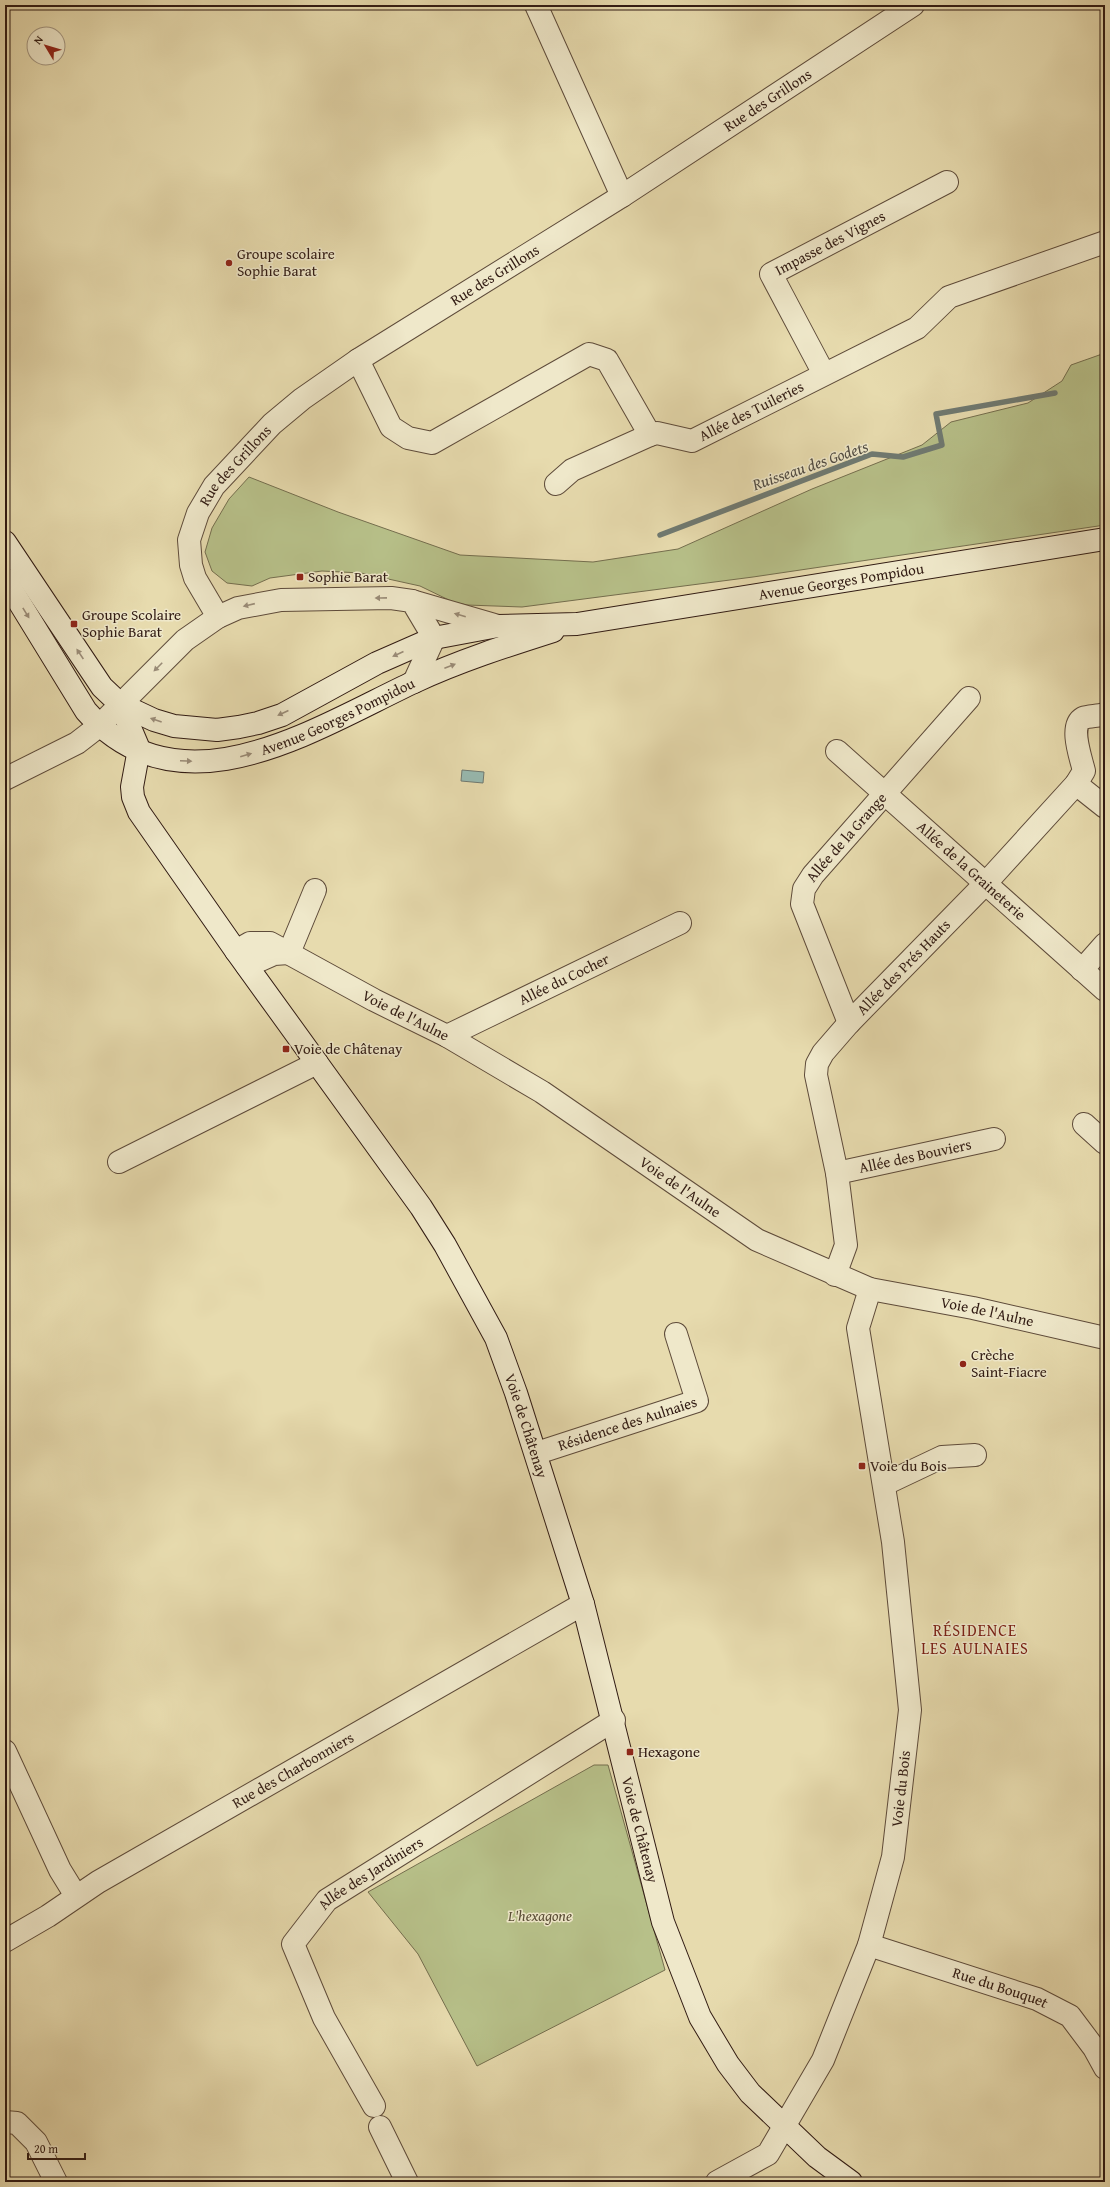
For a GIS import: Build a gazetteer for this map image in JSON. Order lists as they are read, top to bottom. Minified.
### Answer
{"streets":{"street":["Rue des Grillons","Impasse des Vignes","Allée des Tuileries","Avenue Georges Pompidou","Allée de la Grange","Allée de la Graineterie","Allée des Prés Hauts","Allée du Cocher","Voie de l'Aulne","Allée des Bouviers","Résidence des Aulnaies","Voie de Châtenay","Rue des Charbonniers","Voie du Bois","Allée des Jardiniers","Rue du Bouquet"]},"crossings":[["Impasse des Vignes","Allée des Tuileries"],["Avenue Georges Pompidou","Voie de Châtenay"],["Allée de la Grange","Allée de la Graineterie"],["Allée de la Grange","Allée des Prés Hauts"],["Allée de la Graineterie","Allée des Prés Hauts"],["Allée des Prés Hauts","Voie de l'Aulne"],["Allée des Prés Hauts","Allée des Bouviers"],["Allée du Cocher","Voie de l'Aulne"],["Voie de l'Aulne","Voie de Châtenay"],["Voie de l'Aulne","Voie du Bois"],["Résidence des Aulnaies","Voie de Châtenay"],["Voie de Châtenay","Rue des Charbonniers"],["Voie de Châtenay","Voie du Bois"],["Voie de Châtenay","Allée des Jardiniers"],["Voie du Bois","Rue du Bouquet"]],"districts":["RÉSIDENCE LES AULNAIES"],"water":["Ruisseau des Godets"],"parks":["L'hexagone"],"places":{"other":["Groupe scolaire Sophie Barat","Crèche Saint-Fiacre"],"transit":["Sophie Barat","Groupe Scolaire Sophie Barat","Voie de Châtenay","Voie du Bois","Hexagone"]},"scale_bar":"20 m","north":"top left"}
